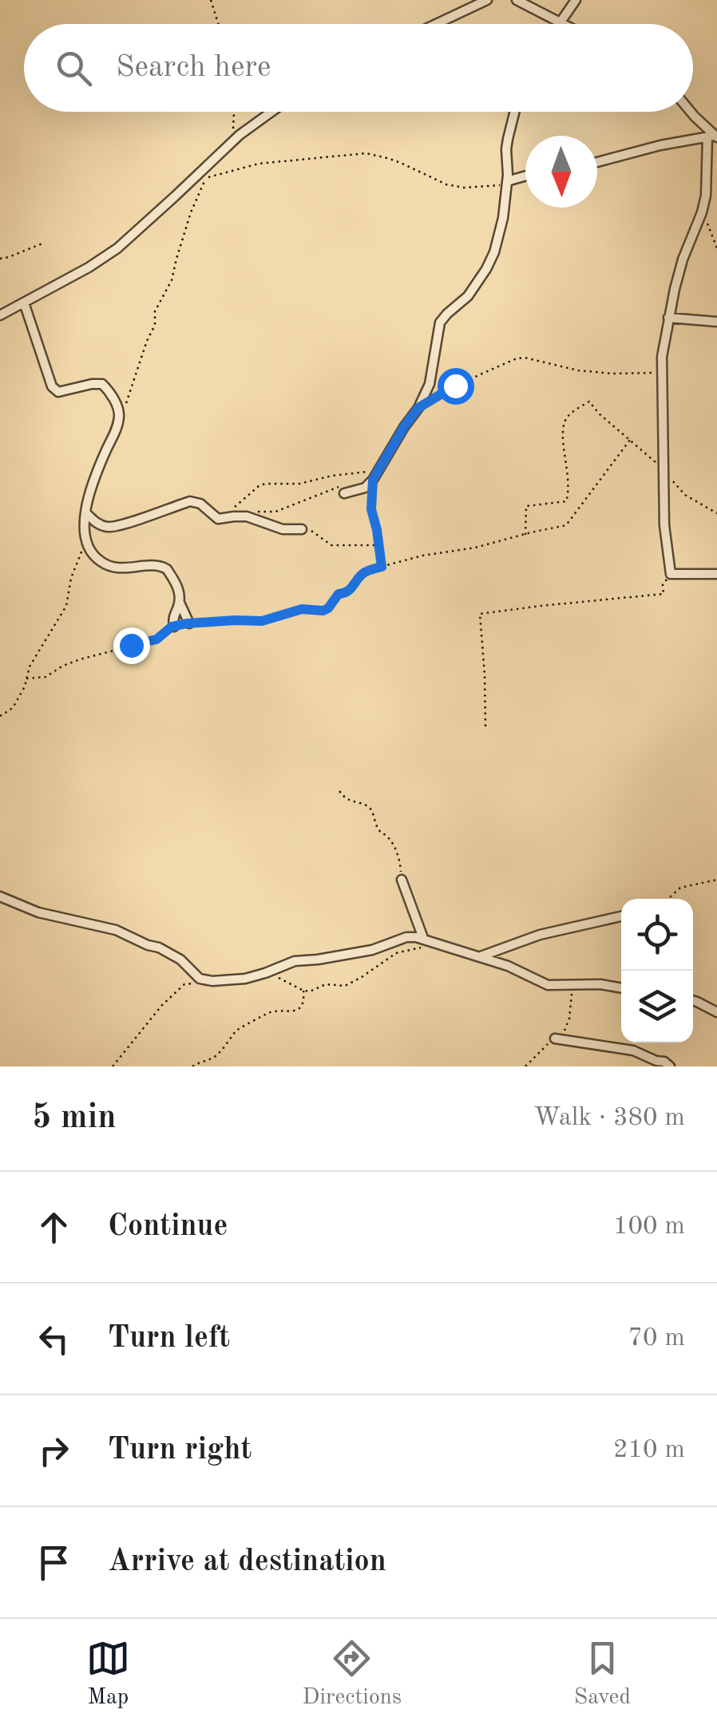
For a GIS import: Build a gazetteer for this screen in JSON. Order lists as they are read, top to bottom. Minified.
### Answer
{"north":"bottom","page":{"search":"Search here","heading":["5 min","Walk · 380 m"],"list":[["Continue","100 m"],["Turn left","70 m"],["Turn right","210 m"],"Arrive at destination"],"nav":["Map","Directions","Saved"]}}
